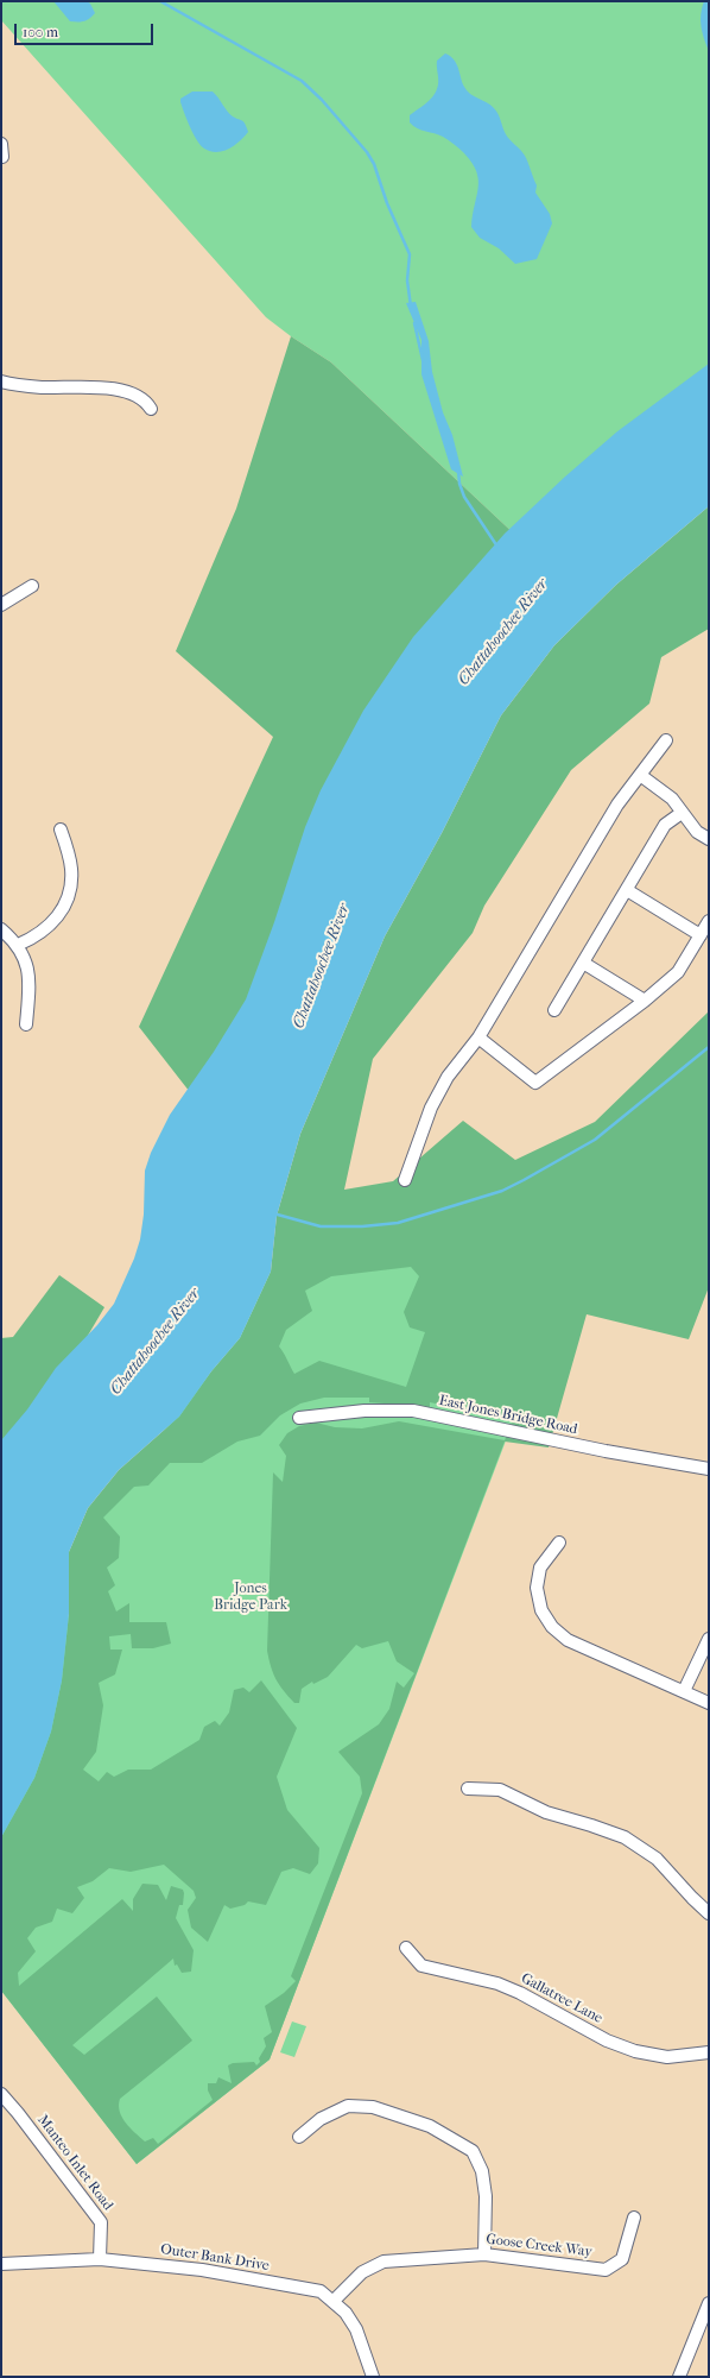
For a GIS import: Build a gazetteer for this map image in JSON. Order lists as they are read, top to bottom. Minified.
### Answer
{"streets":{"street":["East Jones Bridge Road","Gallatree Lane","Manteo Inlet Road","Goose Creek Way","Outer Bank Drive"]},"crossings":[["Manteo Inlet Road","Outer Bank Drive"],["Goose Creek Way","Outer Bank Drive"]],"water":["Chattahoochee River"],"parks":["Jones Bridge Park"],"scale_bar":"100 m"}
